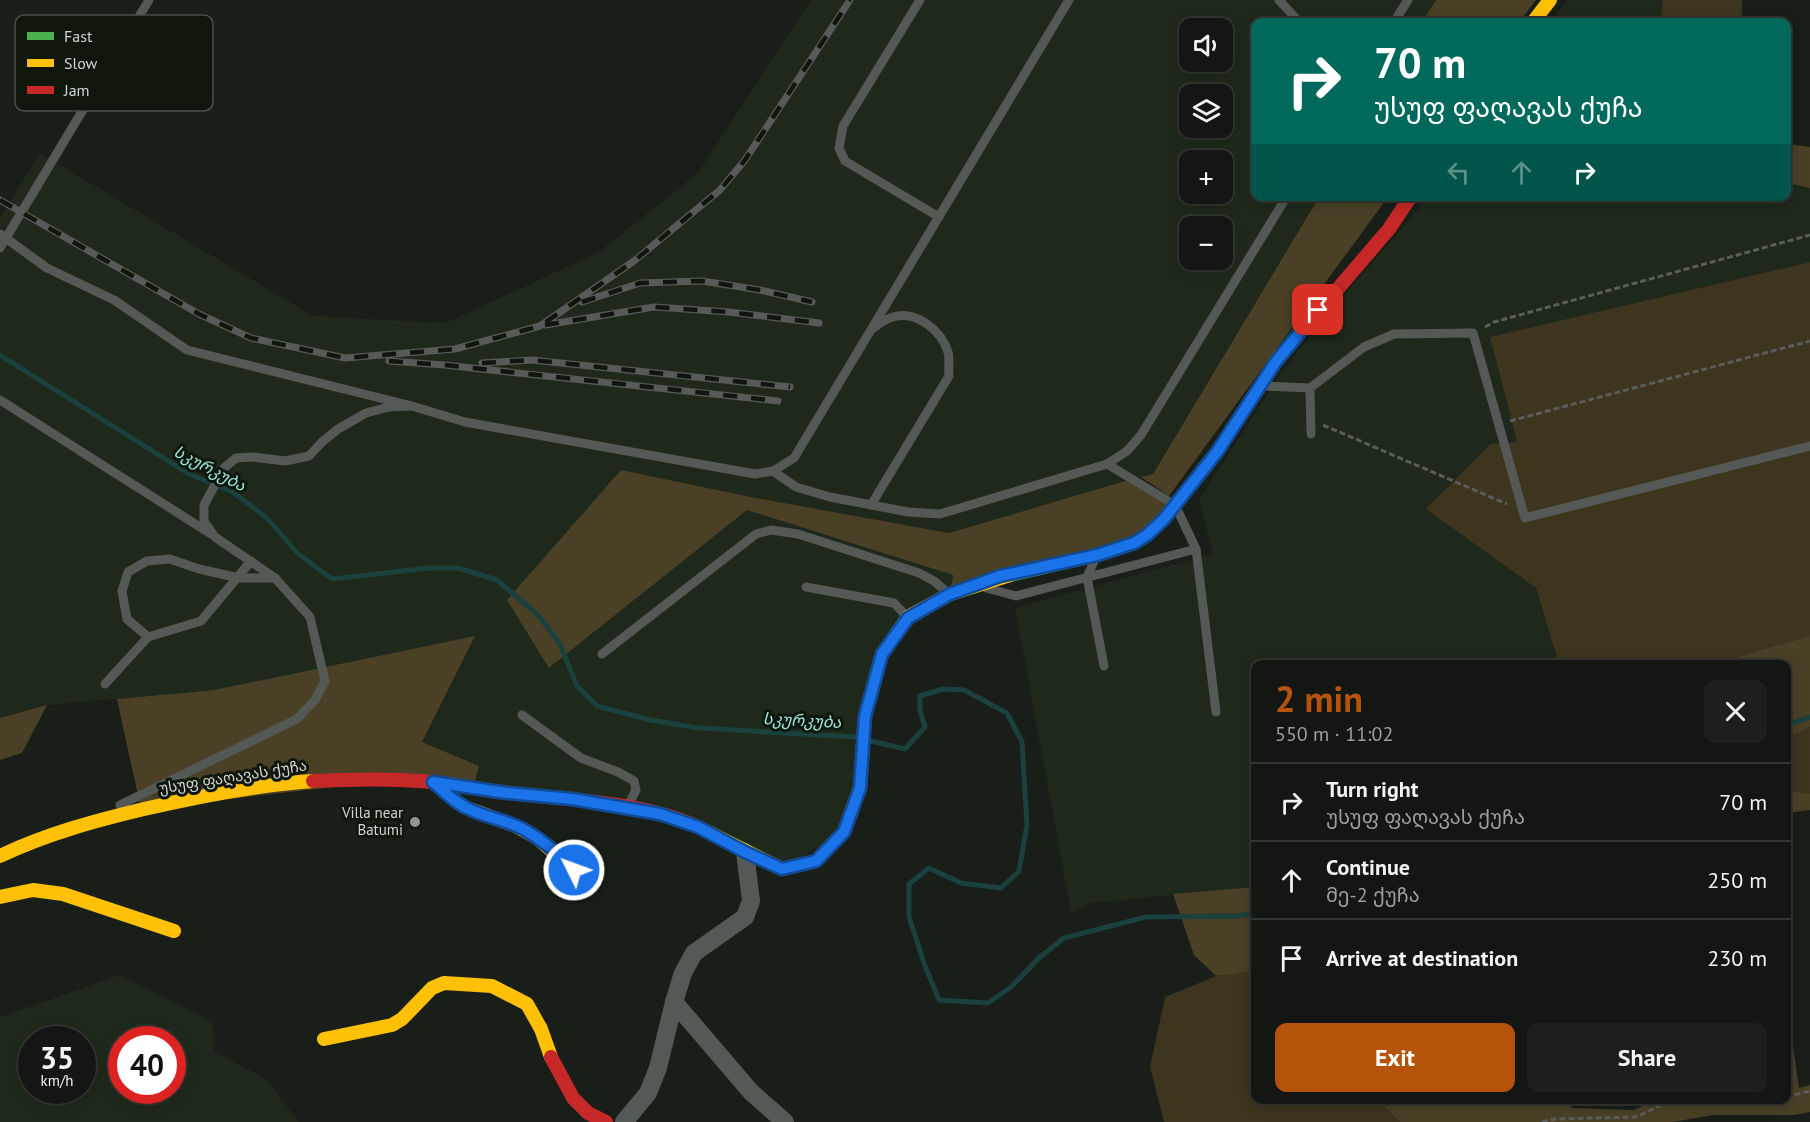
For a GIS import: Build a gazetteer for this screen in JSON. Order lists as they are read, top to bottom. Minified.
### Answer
{"streets":{"street":["უსუფ ფაღავას ქუჩა"]},"water":["სკურკუბა"],"places":["Villa near Batumi"],"legend":["Fast","Slow","Jam"],"page":{"map_buttons":["+","−"],"turn":["70 m","უსუფ ფაღავას ქუჩა"],"heading":["2 min","550 m · 11:02"],"list":[{"name":"Turn right","note":"უსუფ ფაღავას ქუჩა","value":"70 m"},{"name":"Continue","note":"მე-2 ქუჩა","value":"250 m"},{"name":"Arrive at destination","value":"230 m"}],"buttons":["Exit","Share"],"speed":"35 km/h","limit":"40"}}
